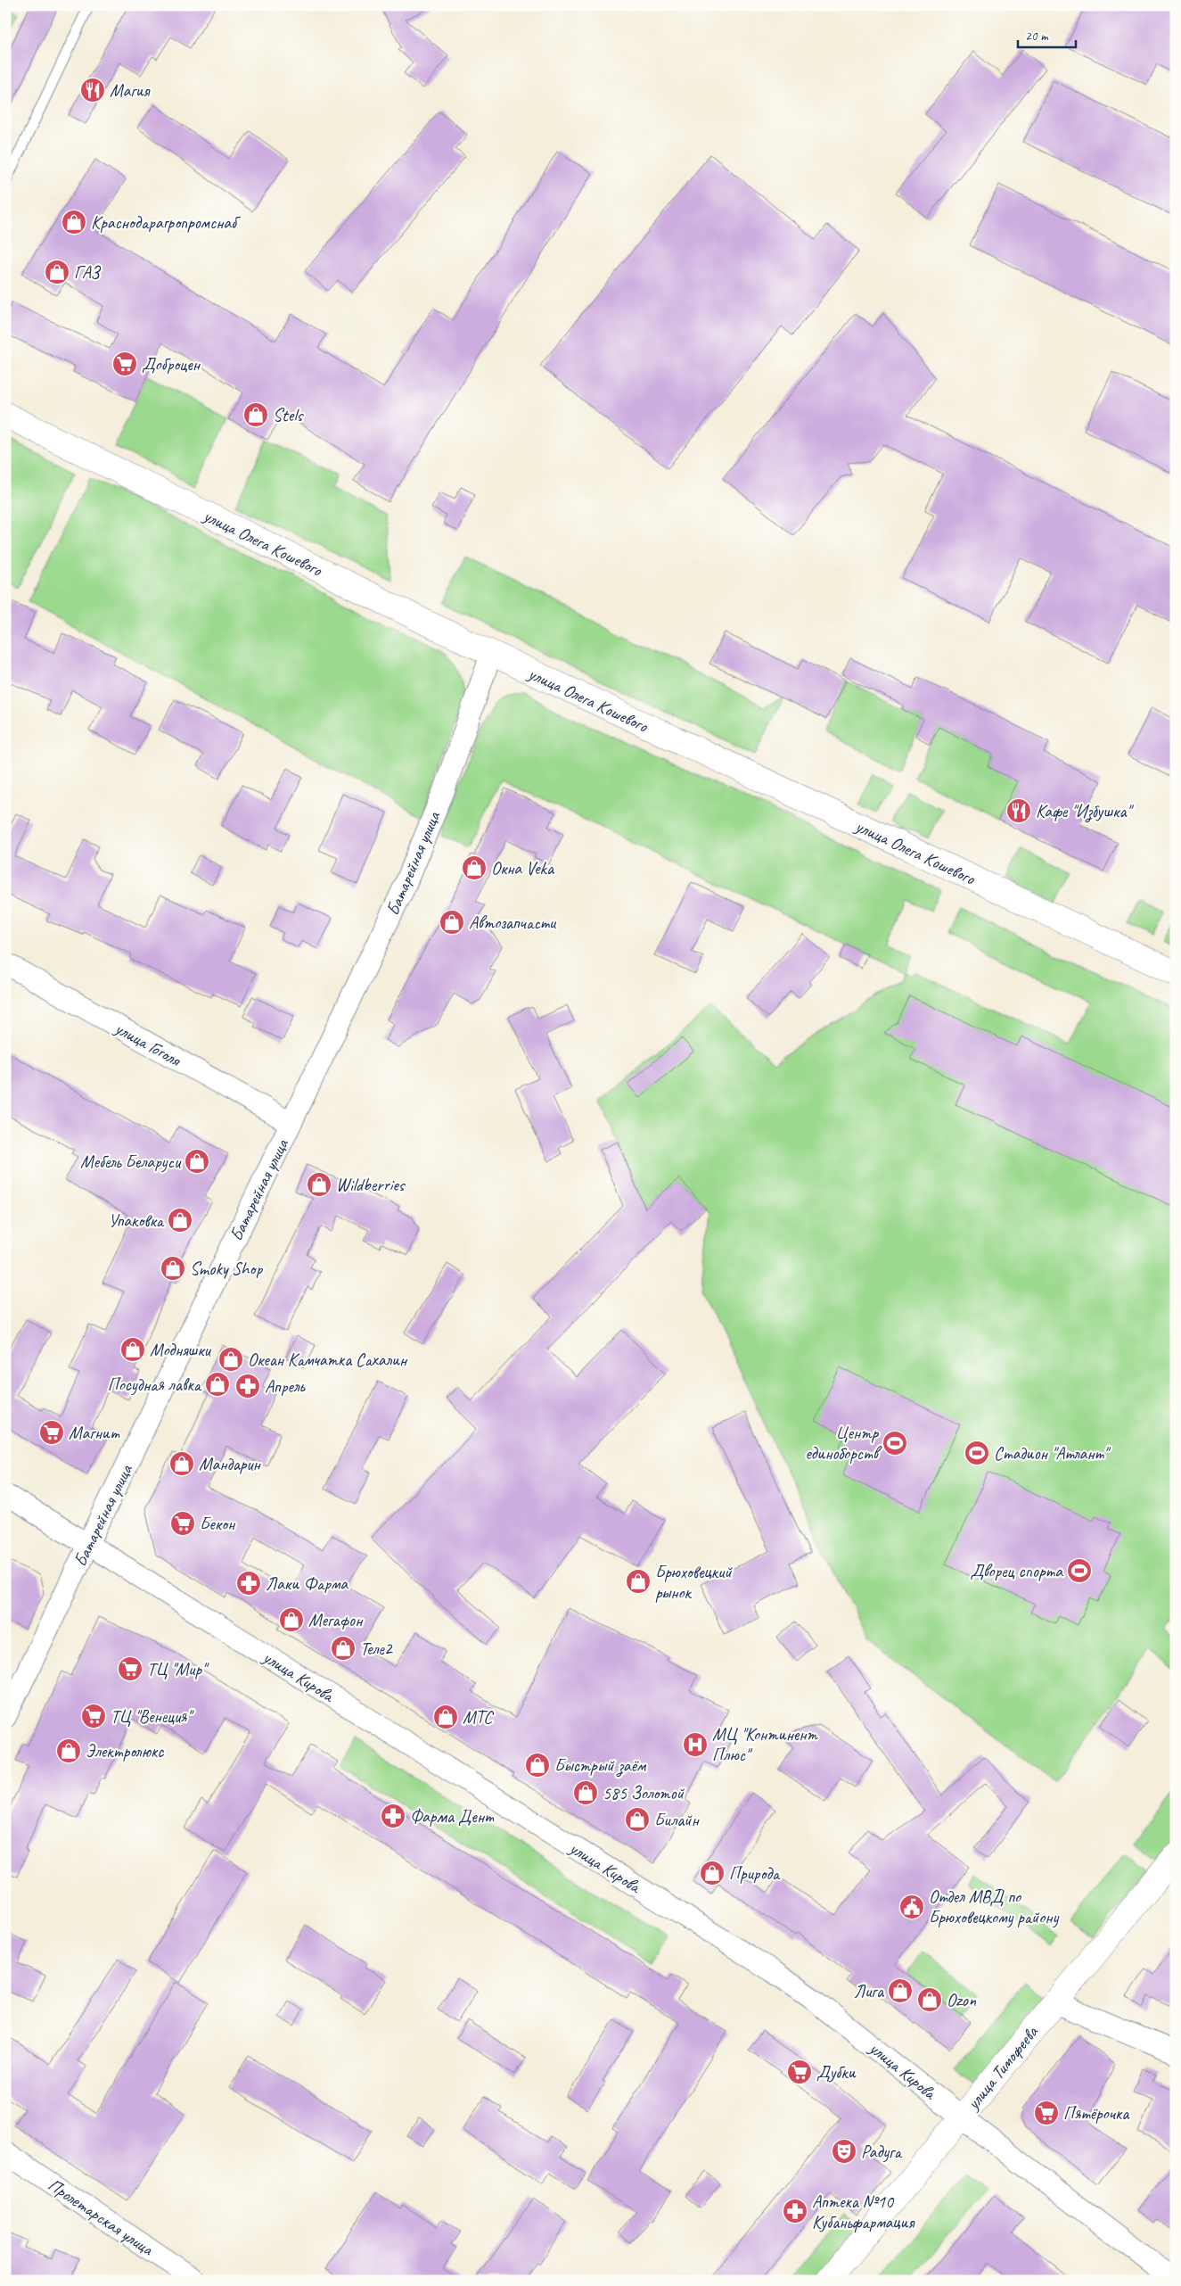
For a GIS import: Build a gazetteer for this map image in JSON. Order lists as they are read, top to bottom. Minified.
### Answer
{"streets":{"street":["улица Олега Кошевого","Батарейная улица","улица Гоголя","улица Кирова","улица Тимофеева","Пролетарская улица"]},"crossings":[["улица Олега Кошевого","Батарейная улица"],["Батарейная улица","улица Гоголя"],["Батарейная улица","улица Кирова"],["улица Кирова","улица Тимофеева"]],"places":{"restaurant":["Магия","Кафе \"Избушка\""],"shop":["Краснодарагропромснаб","ГАЗ","Stels","Окна Veka","Автозапчасти","Мебель Беларуси","Wildberries","Упаковка","Smoky Shop","Модняшки","Океан Камчатка Сахалин","Посудная лавка","Мандарин","Брюховецкий рынок","Мегафон","Теле2","МТС","Электролюкс","Быстрый заём","585 Золотой","Билайн","Природа","Лига","Ozon"],"supermarket":["Доброцен","Магнит","Бекон","ТЦ \"Мир\"","ТЦ \"Венеция\"","Дубки","Пятёрочка"],"pharmacy":["Апрель","Лаки Фарма","Фарма Дент","Аптека №10 Кубаньфармация"],"sports":["Центр единоборств","Стадион \"Атлант\"","Дворец спорта"],"hospital":["МЦ \"Континент Плюс\""],"public building":["Отдел МВД по Брюховецкому району"],"theatre":["Радуга"]},"scale_bar":"20 m"}
